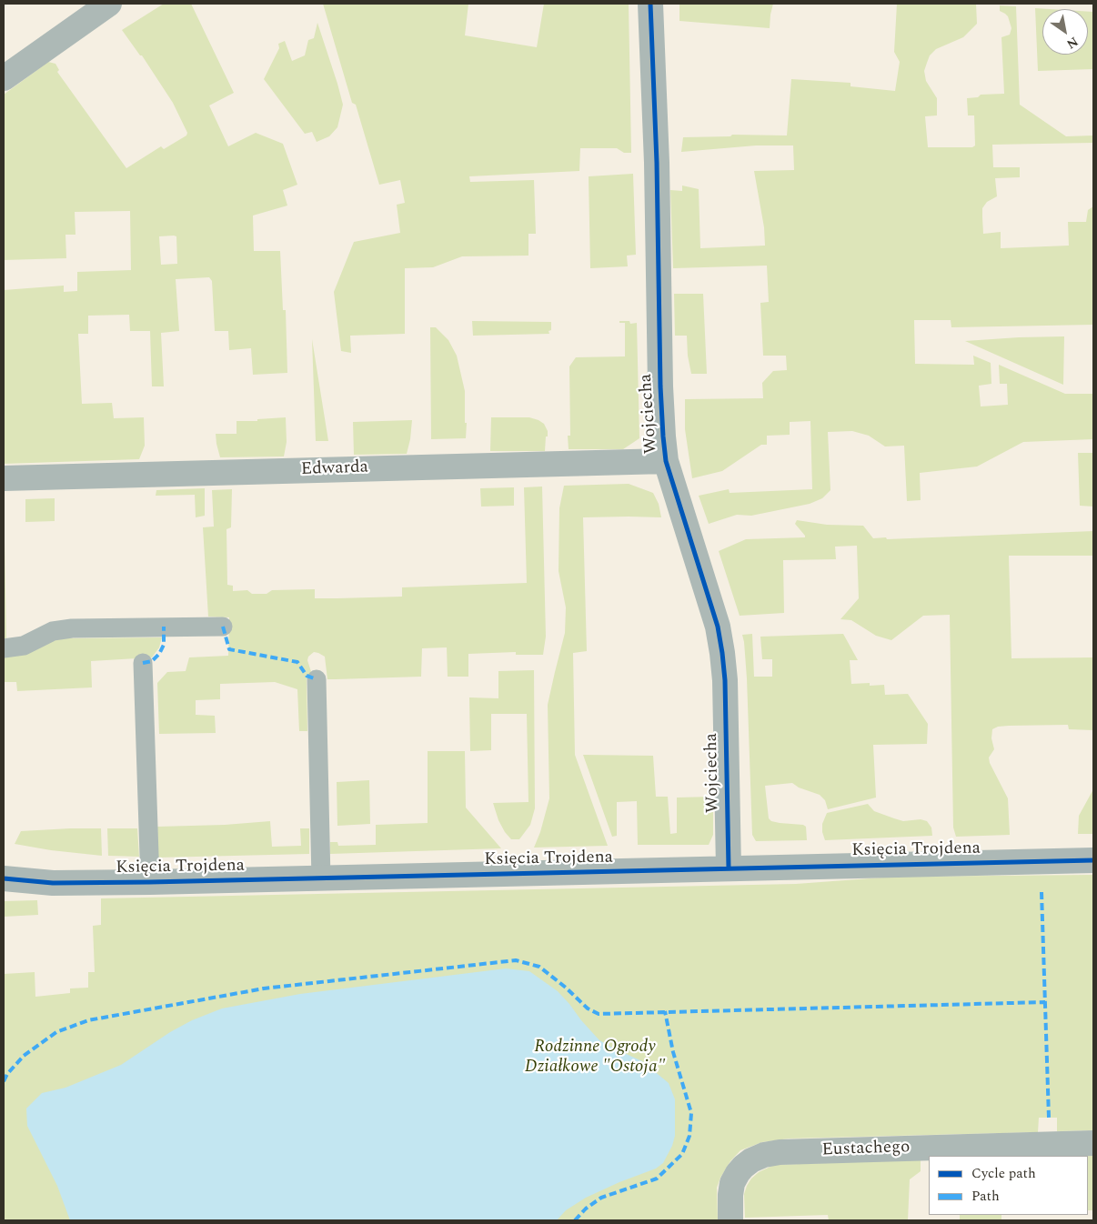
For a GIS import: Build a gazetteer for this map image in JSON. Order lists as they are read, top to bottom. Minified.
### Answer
{"streets":{"street":["Wojciecha","Edwarda","Księcia Trojdena","Eustachego"]},"crossings":[["Wojciecha","Edwarda"],["Wojciecha","Księcia Trojdena"]],"parks":["Rodzinne Ogrody Działkowe \"Ostoja\""],"legend":["Cycle path","Path"],"north":"bottom right"}
